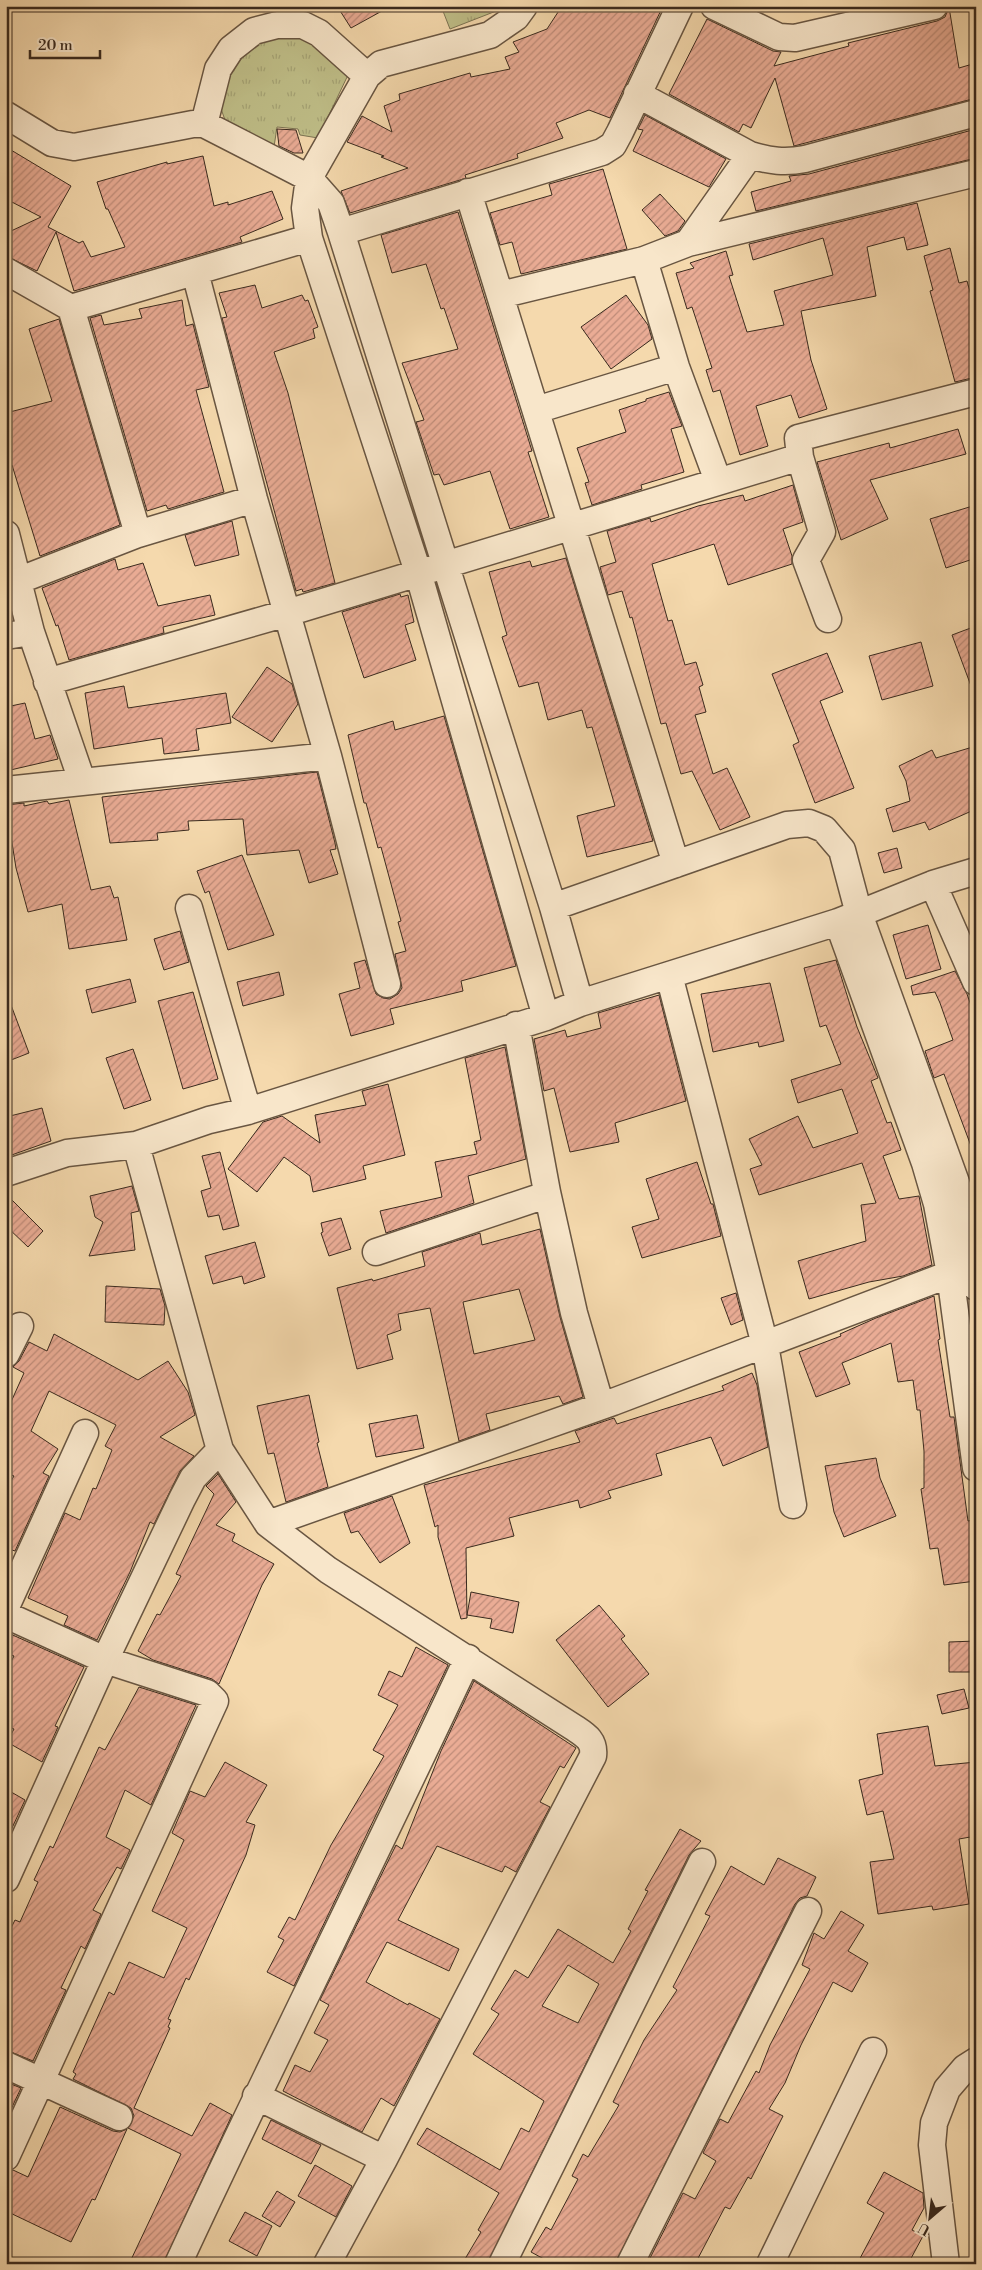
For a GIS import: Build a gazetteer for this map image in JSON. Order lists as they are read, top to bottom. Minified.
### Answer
{"scale_bar":"20 m","north":"bottom left"}
